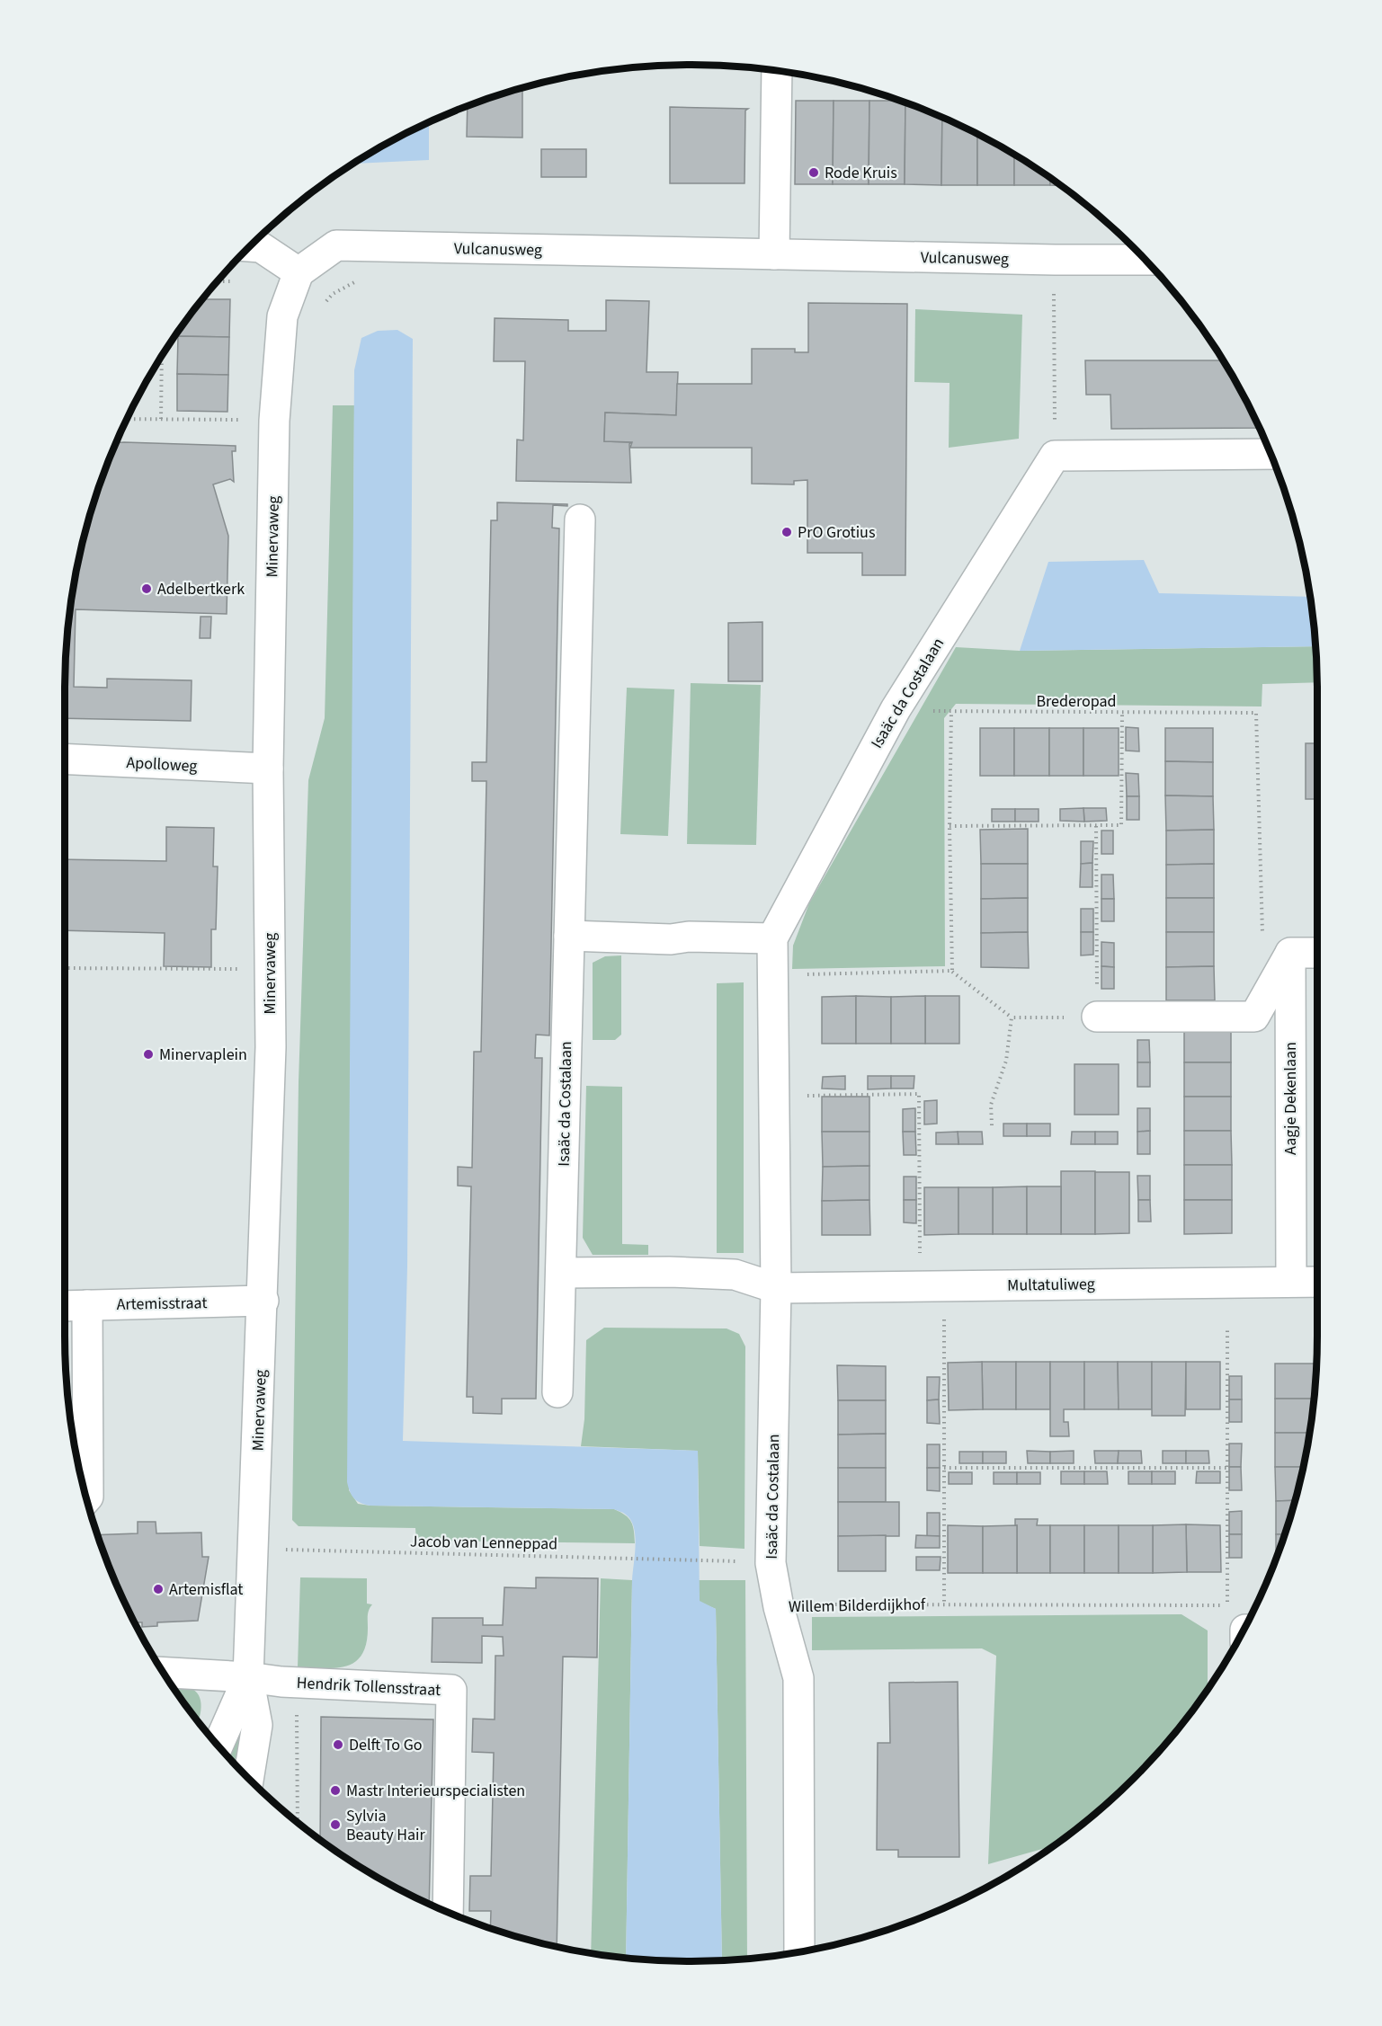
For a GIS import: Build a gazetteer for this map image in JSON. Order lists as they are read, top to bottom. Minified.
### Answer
{"streets":{"street":["Vulcanusweg","Minervaweg","Isaäc da Costalaan","Apolloweg","Aagje Dekenlaan","Multatuliweg","Artemisstraat","Willem Bilderdijkhof","Hendrik Tollensstraat"],"path":["Brederopad","Jacob van Lenneppad"]},"crossings":[["Vulcanusweg","Minervaweg"],["Minervaweg","Apolloweg"],["Minervaweg","Artemisstraat"],["Minervaweg","Jacob van Lenneppad"],["Minervaweg","Hendrik Tollensstraat"],["Isaäc da Costalaan","Brederopad"],["Isaäc da Costalaan","Multatuliweg"],["Isaäc da Costalaan","Willem Bilderdijkhof"],["Aagje Dekenlaan","Multatuliweg"]],"places":["Rode Kruis","PrO Grotius","Adelbertkerk","Minervaplein","Artemisflat","Delft To Go","Mastr Interieurspecialisten","Sylvia Beauty Hair"]}
